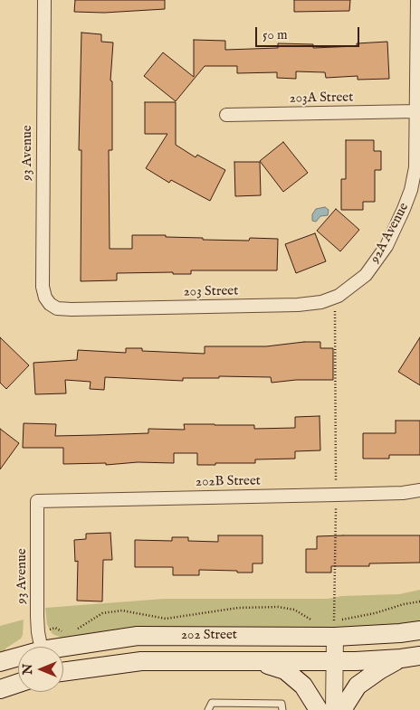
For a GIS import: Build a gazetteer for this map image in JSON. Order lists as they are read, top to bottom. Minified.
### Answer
{"streets":{"main road":["202 Street"],"street":["203A Street","93 Avenue","92A Avenue","203 Street","202B Street"]},"crossings":[["203A Street","92A Avenue"],["93 Avenue","203 Street"],["93 Avenue","202B Street"],["92A Avenue","203 Street"]],"scale_bar":"50 m","north":"left"}
